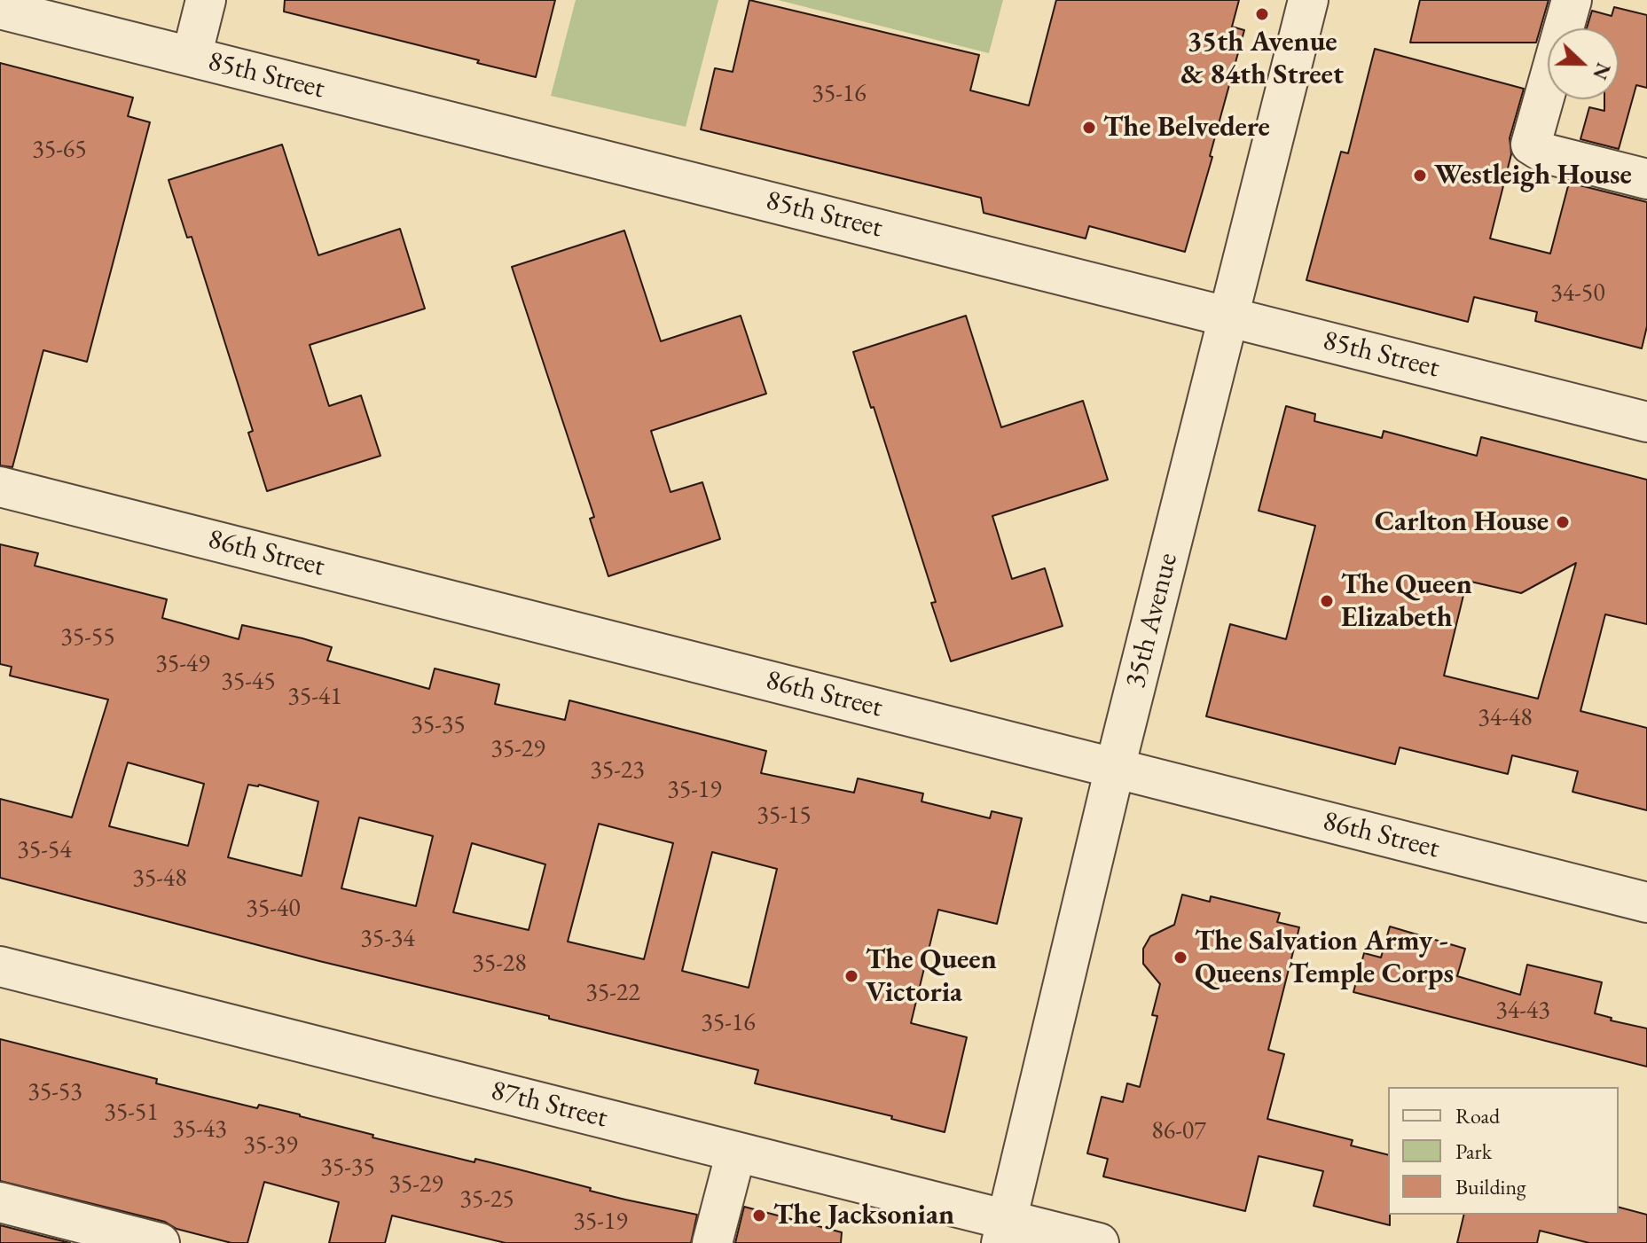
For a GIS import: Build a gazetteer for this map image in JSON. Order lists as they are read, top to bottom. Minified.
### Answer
{"streets":{"street":["85th Street","86th Street","35th Avenue","87th Street"]},"crossings":[["85th Street","35th Avenue"],["86th Street","35th Avenue"],["35th Avenue","87th Street"]],"places":["35th Avenue & 84th Street","The Belvedere","Westleigh House","Carlton House","The Queen Elizabeth","The Salvation Army - Queens Temple Corps","The Queen Victoria","The Jacksonian"],"house_numbers":["35-16","35-65","34-50","35-55","35-49","35-45","35-41","34-48","35-35","35-29","35-23","35-19","35-15","35-54","35-48","35-40","35-34","35-28","35-22","34-43","35-16","35-53","35-51","35-43","86-07","35-39","35-35","35-29","35-25","35-19"],"legend":["Road","Park","Building"],"north":"right"}
